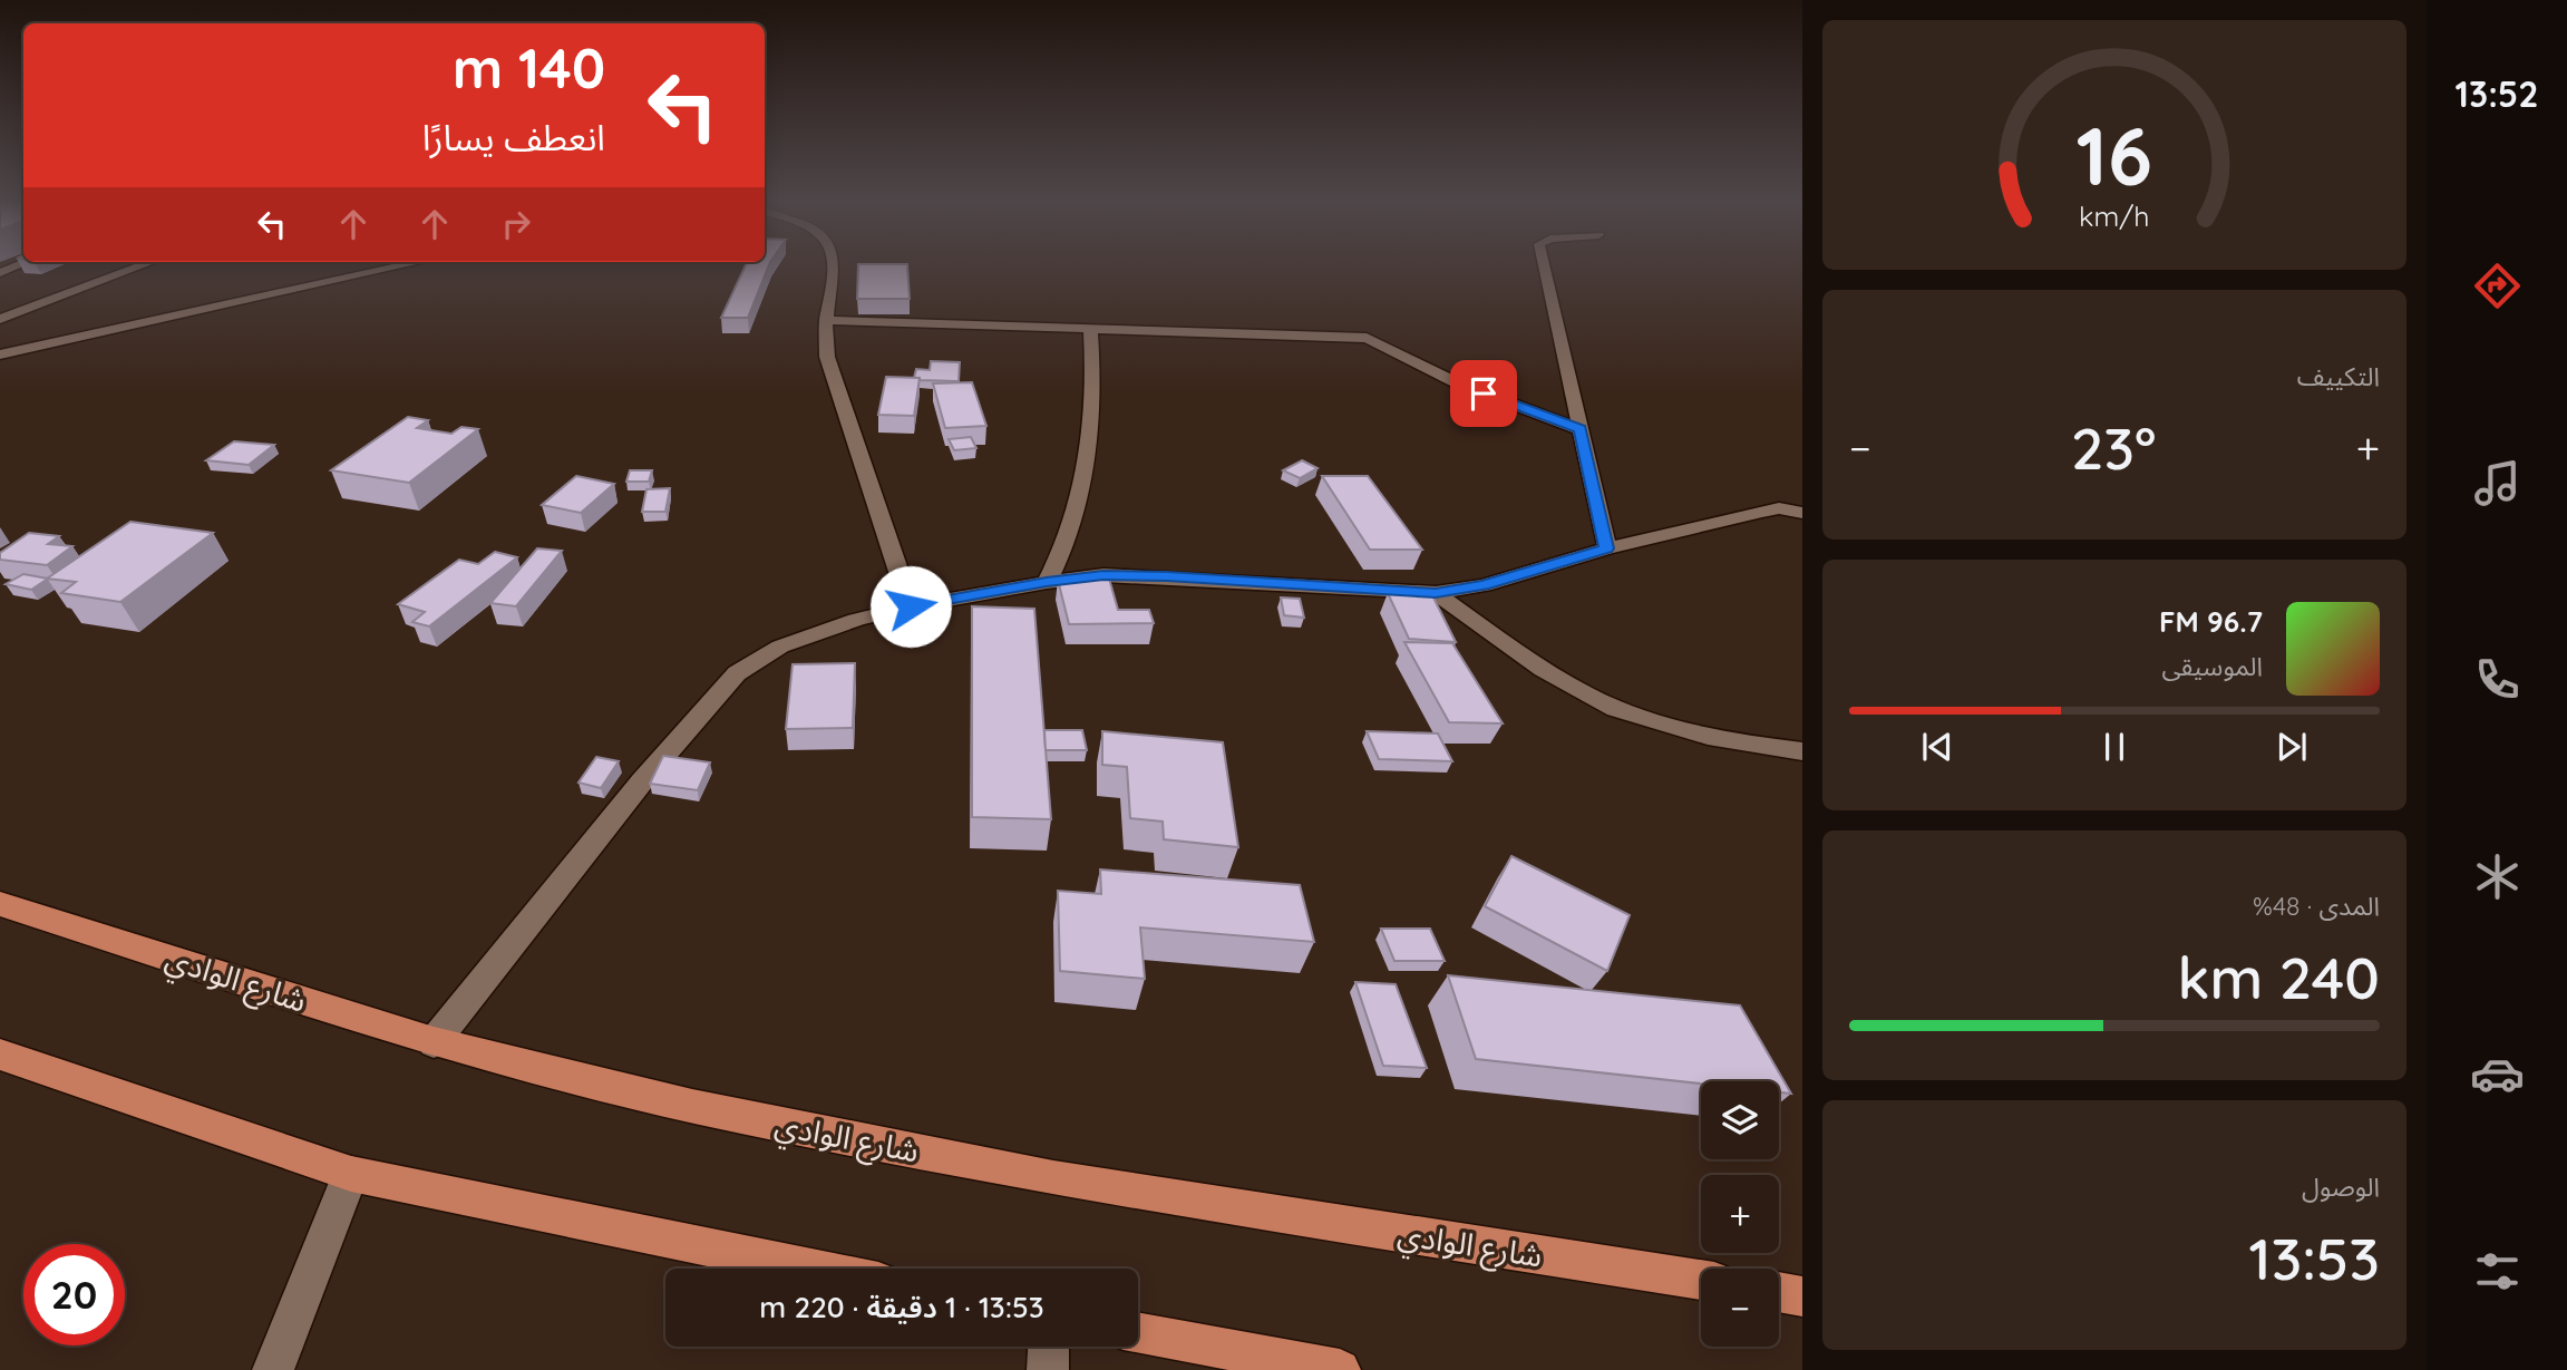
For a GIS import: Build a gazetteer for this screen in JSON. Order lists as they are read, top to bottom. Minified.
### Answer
{"streets":{"main road":["شارع الوادي"]},"page":{"tabs":"13:52","turn":["140 m","انعطف يسارًا"],"tile":["التكييف",["المدى · 48%","240 km"],["الوصول","13:53"]],"heat":["−","23°","+"],"song":["96.7 FM","الموسيقى"],"map_buttons":["+","−"],"limit":"20","trip":"13:53 · 1 دقيقة · 220 m","gauge":["16","km/h"]}}
